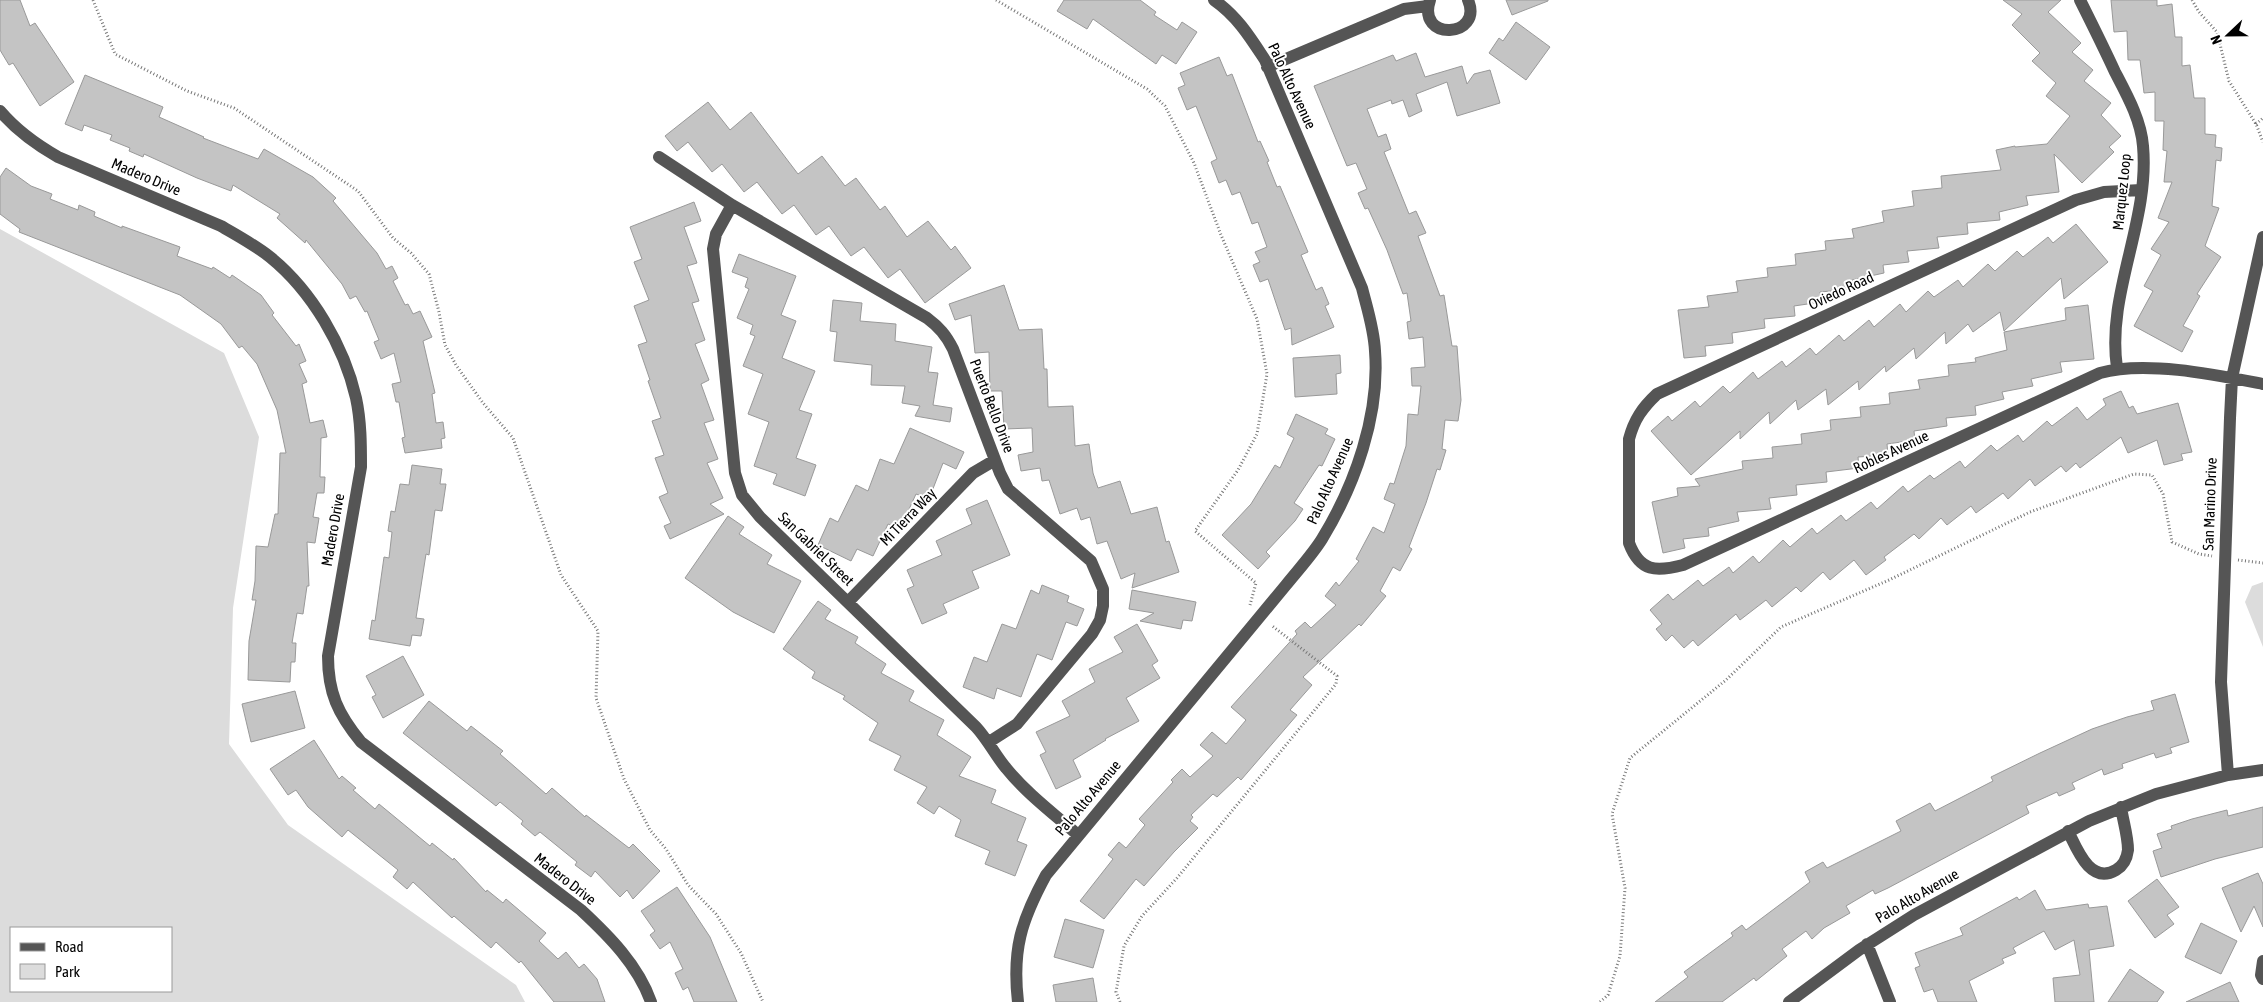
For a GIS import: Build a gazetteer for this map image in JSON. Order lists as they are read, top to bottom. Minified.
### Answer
{"streets":{"street":["Palo Alto Avenue","Madero Drive","Marquez Loop","Oviedo Road","Puerto Bello Drive","Robles Avenue","San Marino Drive","Mi Tierra Way","San Gabriel Street"]},"crossings":[["Palo Alto Avenue","San Marino Drive"],["Palo Alto Avenue","San Gabriel Street"],["Marquez Loop","Oviedo Road"],["Marquez Loop","Robles Avenue"],["Oviedo Road","Robles Avenue"],["Puerto Bello Drive","Mi Tierra Way"],["Puerto Bello Drive","San Gabriel Street"],["Robles Avenue","San Marino Drive"],["Mi Tierra Way","San Gabriel Street"]],"legend":["Road","Park"],"north":"left"}
